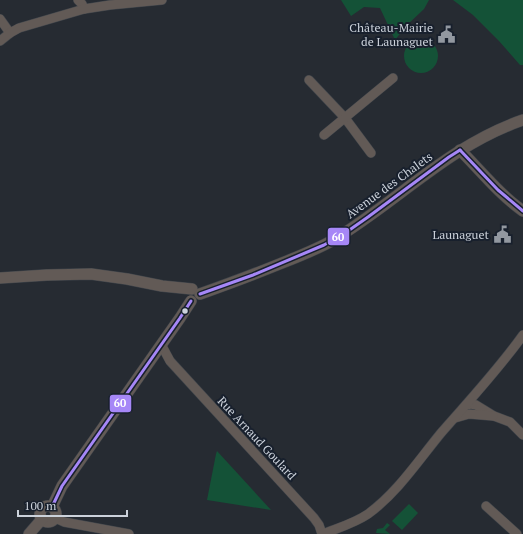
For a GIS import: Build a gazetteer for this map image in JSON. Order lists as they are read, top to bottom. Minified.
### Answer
{"streets":{"street":["Avenue des Chalets","Rue Arnaud Goulard"]},"places":{"public building":["Château-Mairie de Launaguet","Launaguet"]},"lines":["transit line 60"],"scale_bar":"100 m"}
